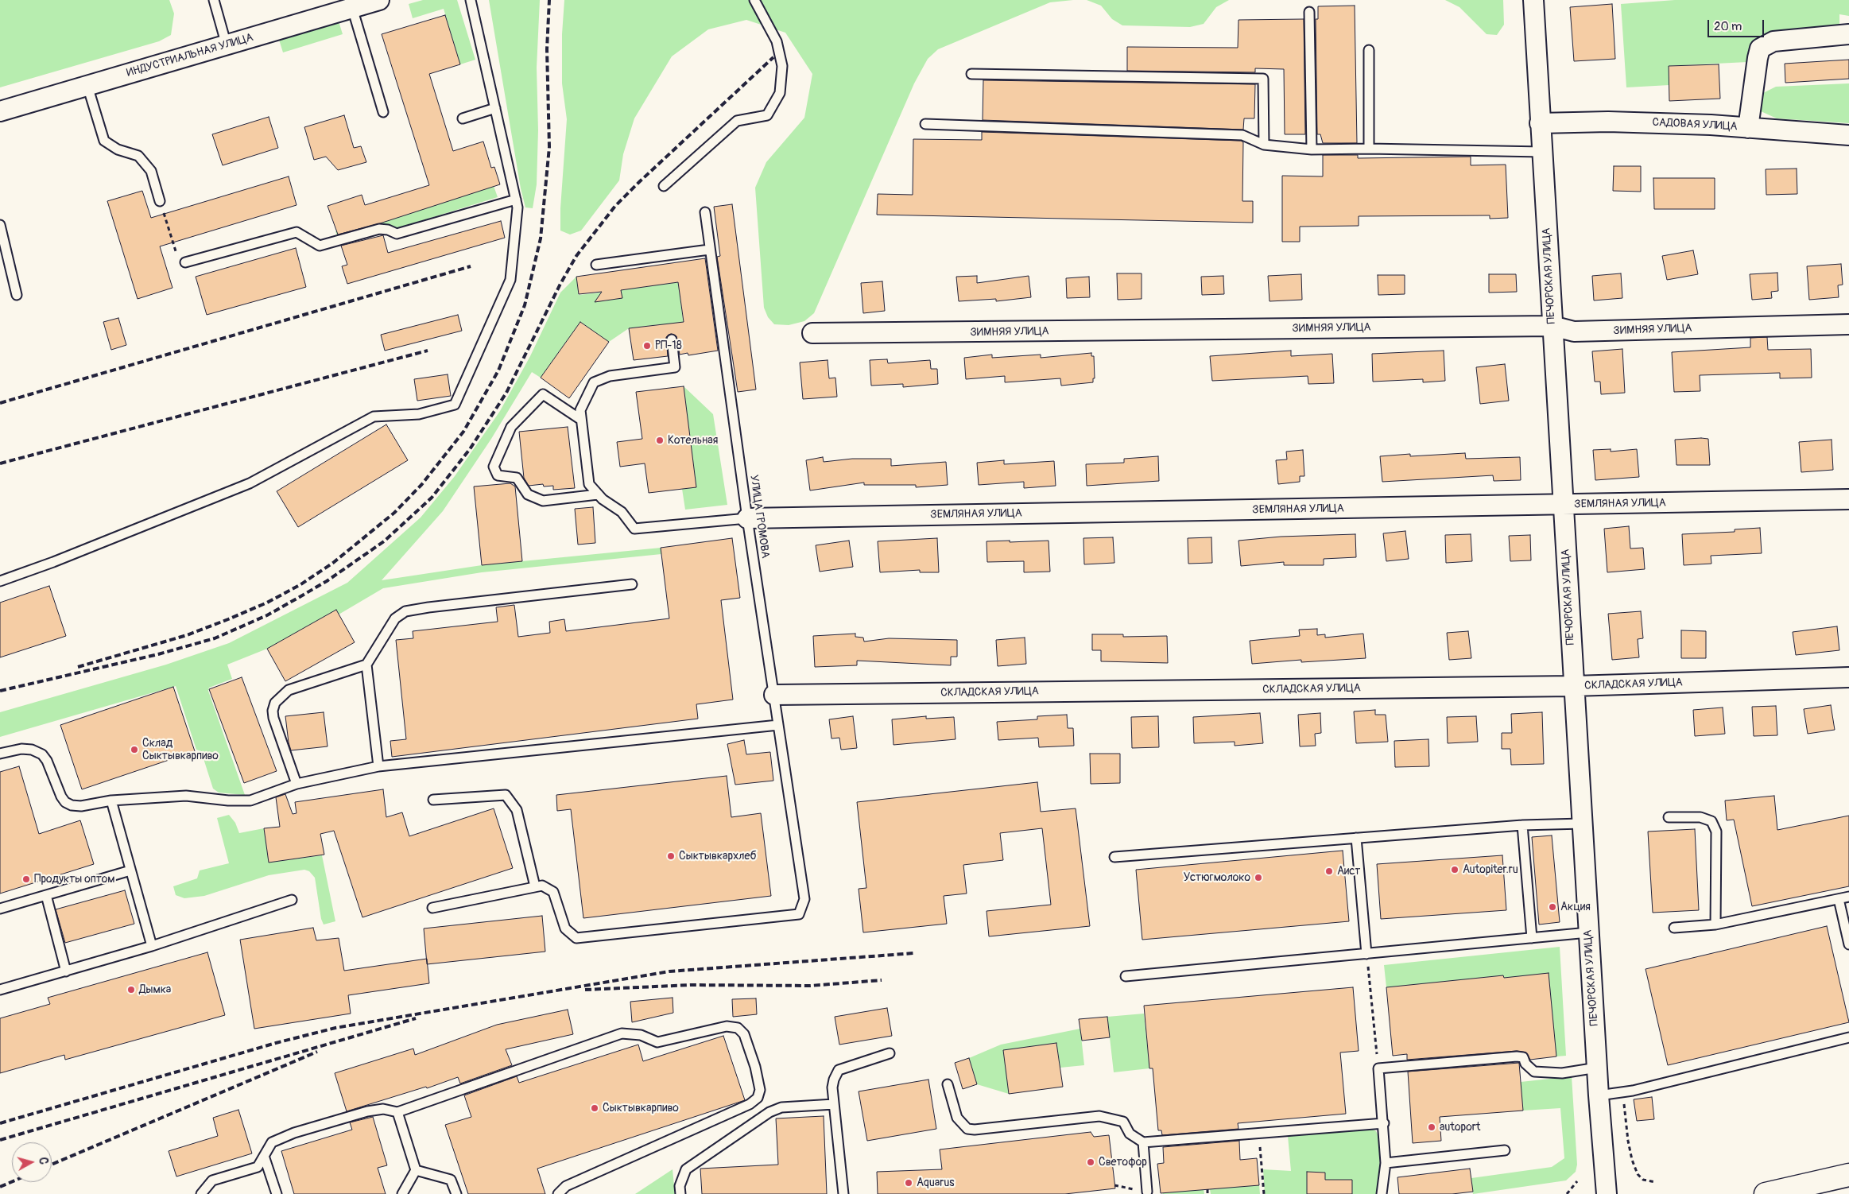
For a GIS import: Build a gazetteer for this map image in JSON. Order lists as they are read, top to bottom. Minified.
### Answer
{"streets":{"street":["ИНДУСТРИАЛЬНАЯ УЛИЦА","САДОВАЯ УЛИЦА","ПЕЧОРСКАЯ УЛИЦА","ЗИМНЯЯ УЛИЦА","ЗЕМЛЯНАЯ УЛИЦА","СКЛАДСКАЯ УЛИЦА"],"lane":["УЛИЦА ГРОМОВА"]},"crossings":[["САДОВАЯ УЛИЦА","ПЕЧОРСКАЯ УЛИЦА"],["ПЕЧОРСКАЯ УЛИЦА","ЗИМНЯЯ УЛИЦА"],["ПЕЧОРСКАЯ УЛИЦА","ЗЕМЛЯНАЯ УЛИЦА"],["ПЕЧОРСКАЯ УЛИЦА","СКЛАДСКАЯ УЛИЦА"],["ЗЕМЛЯНАЯ УЛИЦА","УЛИЦА ГРОМОВА"],["УЛИЦА ГРОМОВА","СКЛАДСКАЯ УЛИЦА"]],"places":["РП-18","Котельная","Склад Сыктывкарпиво","Сыктывкархлеб","Autopiter.ru","Аист","Устюгмолоко","Продукты оптом","Акция","Дымка","Сыктывкарпиво","autoport","Светофор","Aquarus"],"scale_bar":"20 m","north":"right"}
